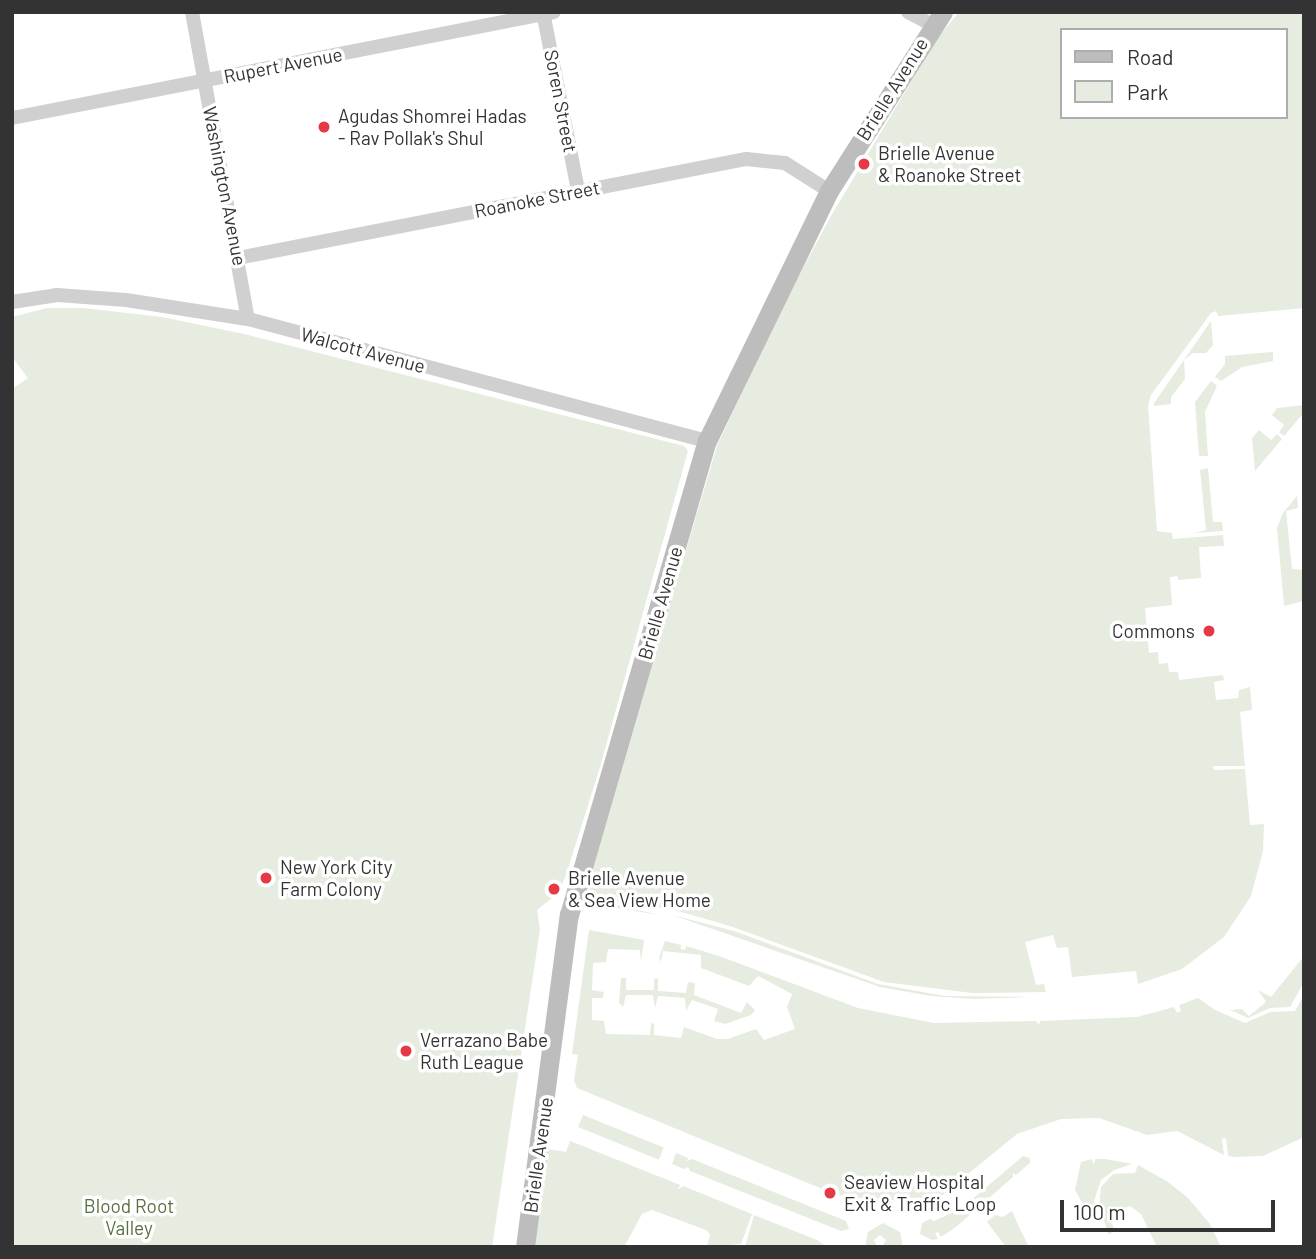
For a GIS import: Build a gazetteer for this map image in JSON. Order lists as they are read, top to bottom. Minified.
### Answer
{"streets":{"street":["Rupert Avenue","Brielle Avenue","Soren Street","Washington Avenue","Roanoke Street","Walcott Avenue"]},"crossings":[["Rupert Avenue","Soren Street"],["Rupert Avenue","Washington Avenue"],["Brielle Avenue","Roanoke Street"],["Brielle Avenue","Walcott Avenue"],["Soren Street","Roanoke Street"],["Washington Avenue","Roanoke Street"],["Washington Avenue","Walcott Avenue"]],"parks":["Blood Root Valley"],"places":["Agudas Shomrei Hadas - Rav Pollak's Shul","Brielle Avenue & Roanoke Street","Commons","New York City Farm Colony","Brielle Avenue & Sea View Home","Verrazano Babe Ruth League","Seaview Hospital Exit & Traffic Loop"],"legend":["Road","Park"],"scale_bar":"100 m"}
